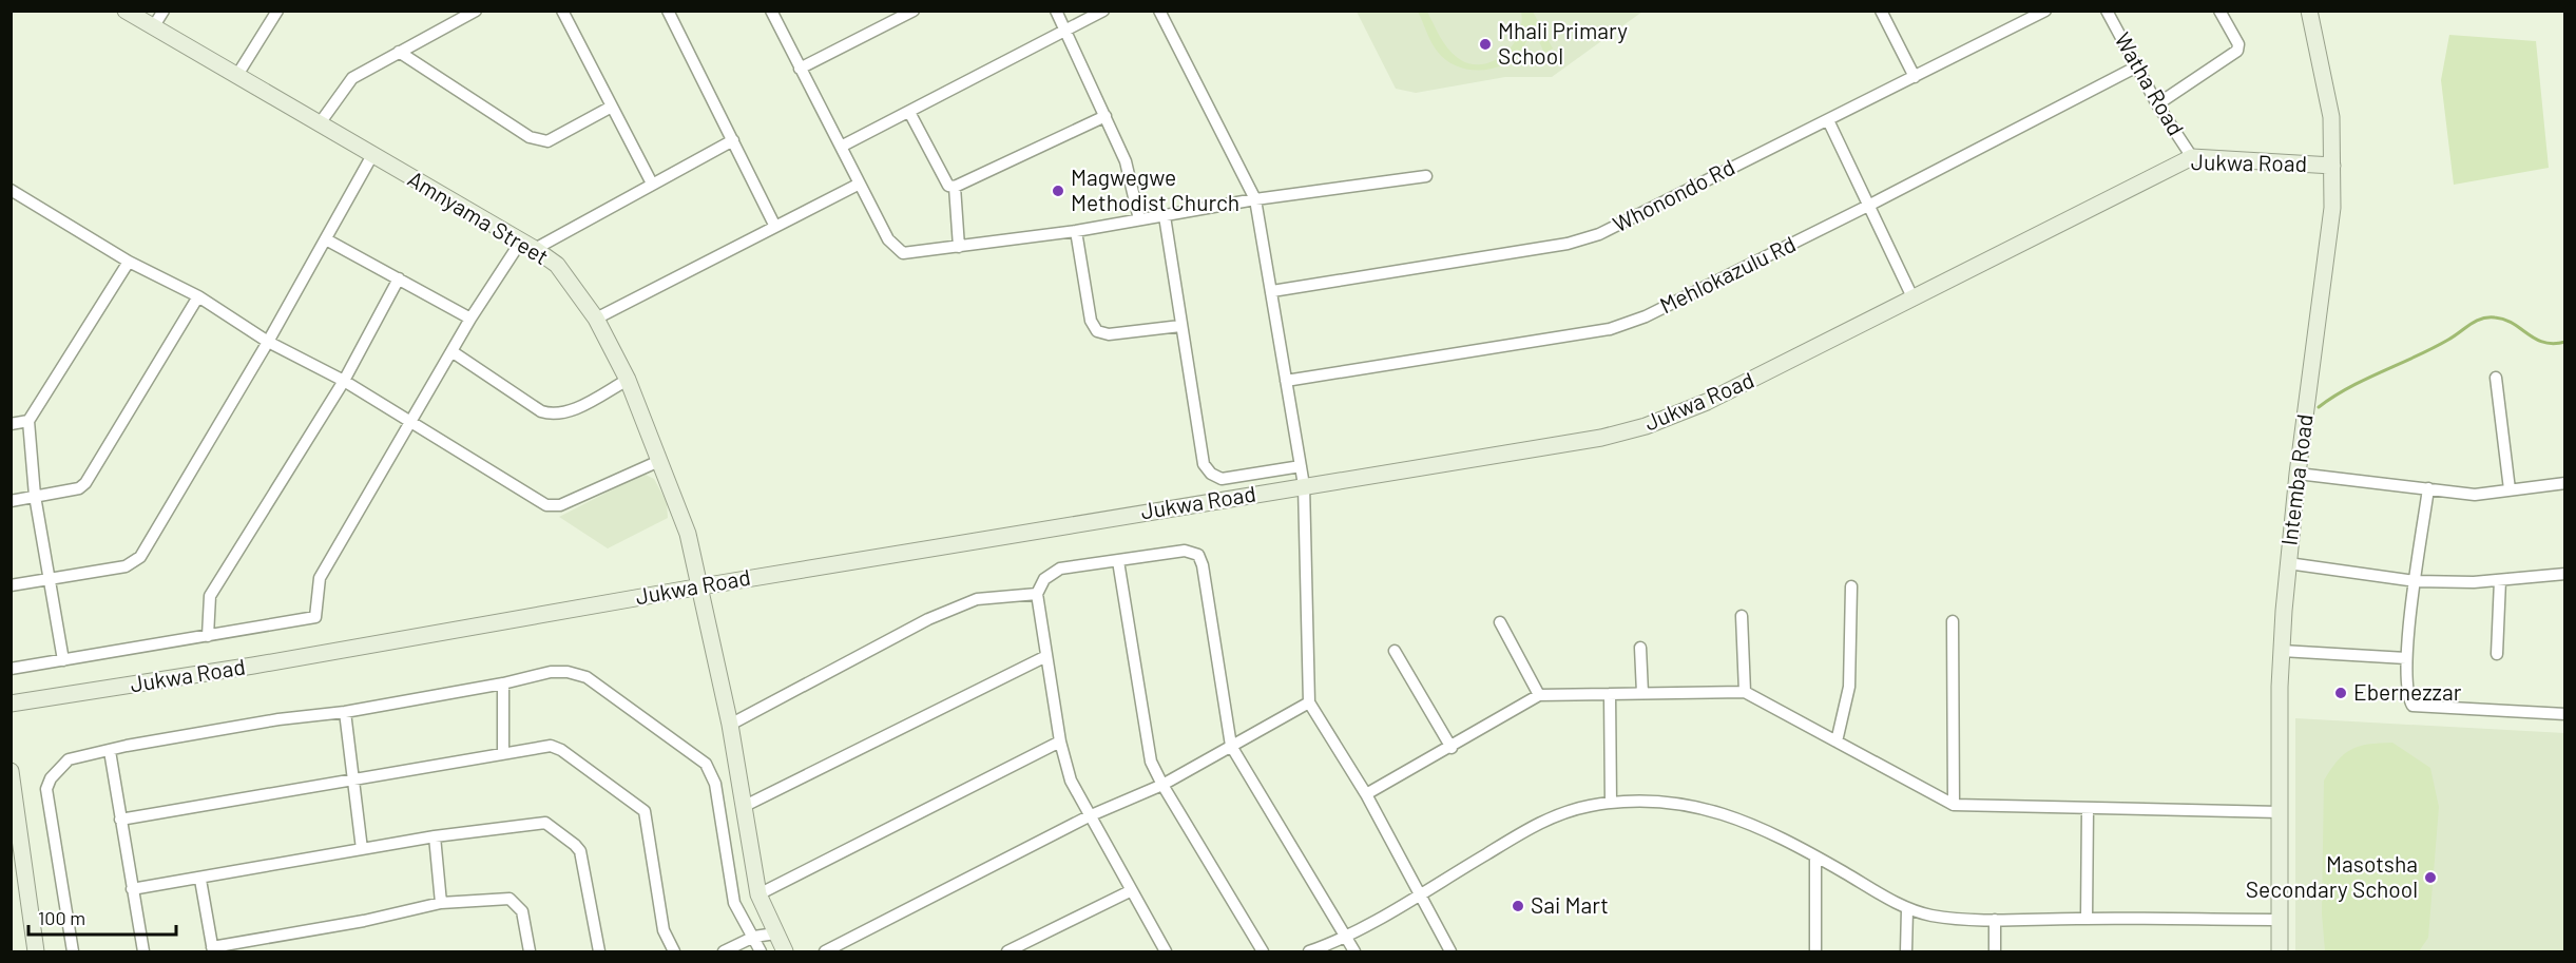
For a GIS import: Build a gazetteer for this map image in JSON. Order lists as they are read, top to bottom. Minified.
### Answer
{"streets":{"street":["Watha Road","Jukwa Road","Whonondo Rd","Amnyama Street","Mehlokazulu Rd","Intemba Road"]},"crossings":[["Watha Road","Jukwa Road"],["Watha Road","Mehlokazulu Rd"],["Jukwa Road","Amnyama Street"],["Jukwa Road","Intemba Road"]],"places":["Mhali Primary School","Magwegwe Methodist Church","Ebernezzar","Masotsha Secondary School","Sai Mart"],"scale_bar":"100 m"}
